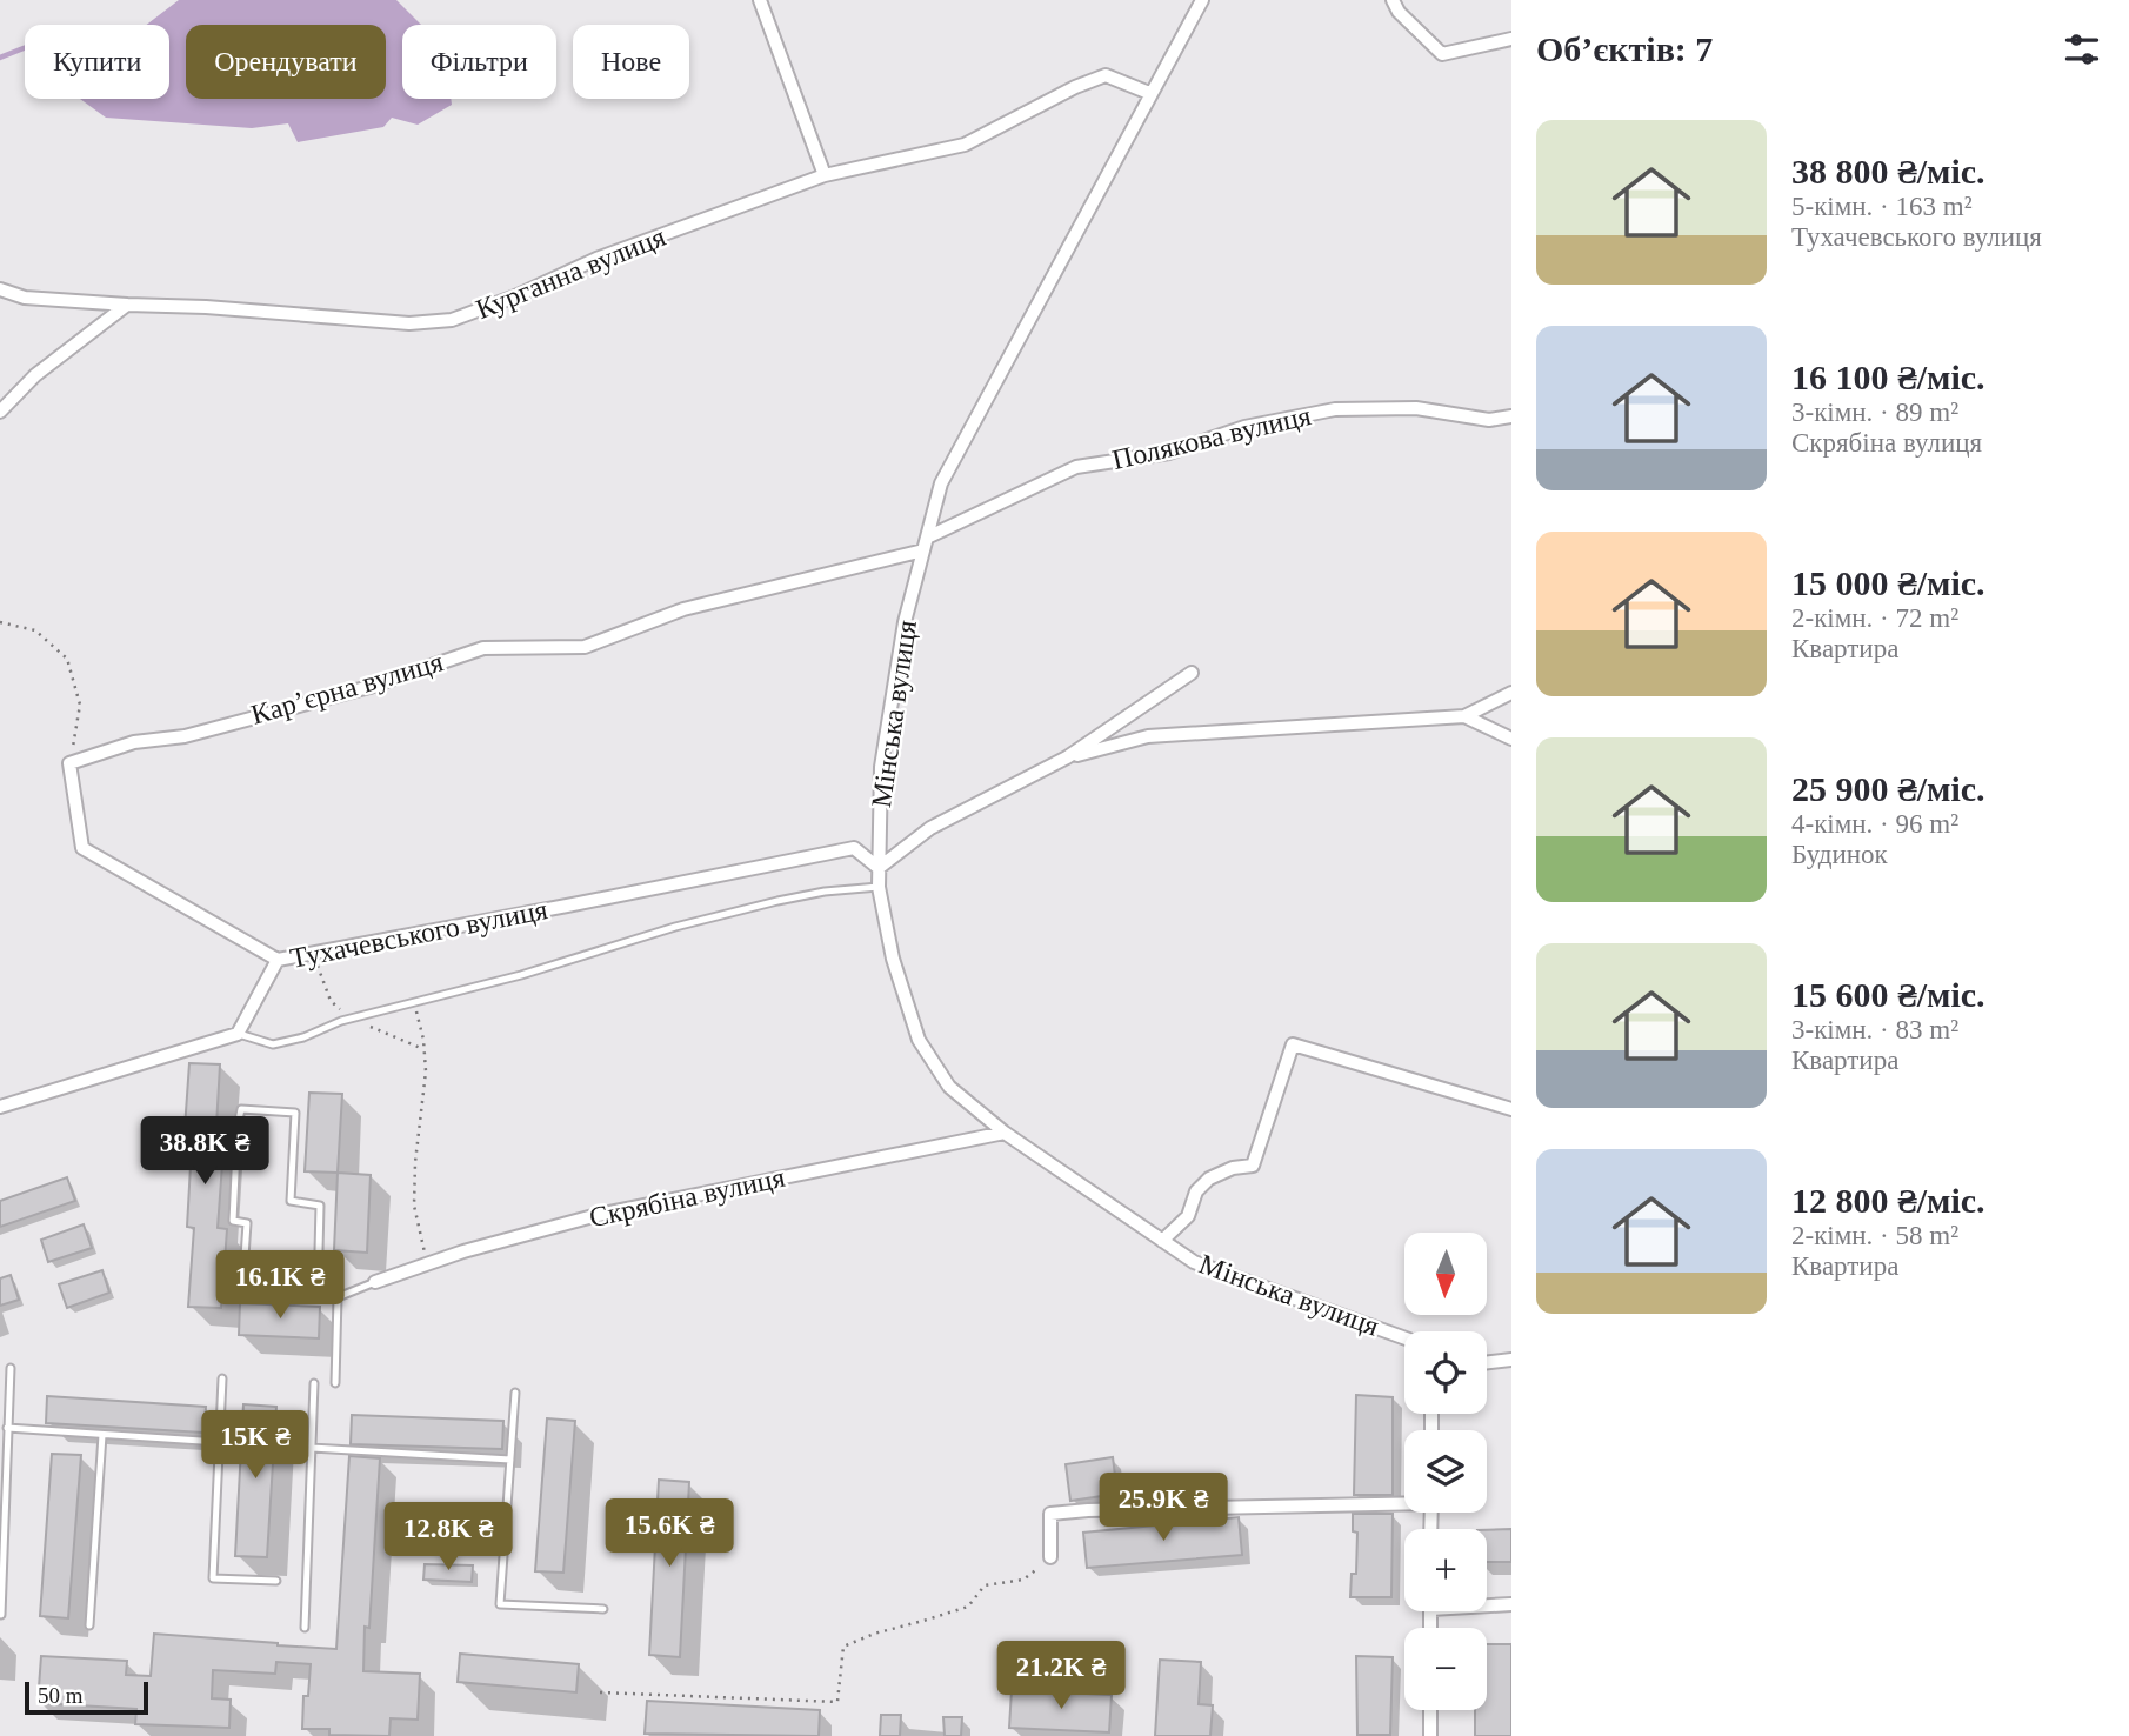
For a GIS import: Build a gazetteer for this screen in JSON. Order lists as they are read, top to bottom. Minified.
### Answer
{"streets":{"street":["Курганна вулиця","Полякова вулиця","Кар’єрна вулиця","Мінська вулиця","Тухачевського вулиця","Скрябіна вулиця"]},"crossings":[["Курганна вулиця","Мінська вулиця"],["Полякова вулиця","Кар’єрна вулиця"],["Полякова вулиця","Мінська вулиця"],["Кар’єрна вулиця","Мінська вулиця"],["Мінська вулиця","Тухачевського вулиця"],["Мінська вулиця","Скрябіна вулиця"]],"scale_bar":"50 m","north":"bottom","page":{"heading":"Об’єктів: 7","chip":["Купити","Орендувати","Фільтри","Нове"],"list":[{"name":"38 800 ₴/міс.","note":"5-кімн. · 163 m² · Тухачевського вулиця"},{"name":"16 100 ₴/міс.","note":"3-кімн. · 89 m² · Скрябіна вулиця"},{"name":"15 000 ₴/міс.","note":"2-кімн. · 72 m² · Квартира"},{"name":"25 900 ₴/міс.","note":"4-кімн. · 96 m² · Будинок"},{"name":"15 600 ₴/міс.","note":"3-кімн. · 83 m² · Квартира"},{"name":"12 800 ₴/міс.","note":"2-кімн. · 58 m² · Квартира"}],"price":["38.8K ₴","16.1K ₴","15K ₴","25.9K ₴","15.6K ₴","12.8K ₴","21.2K ₴"],"map_buttons":["+","−"],"scale":"50 m"}}
